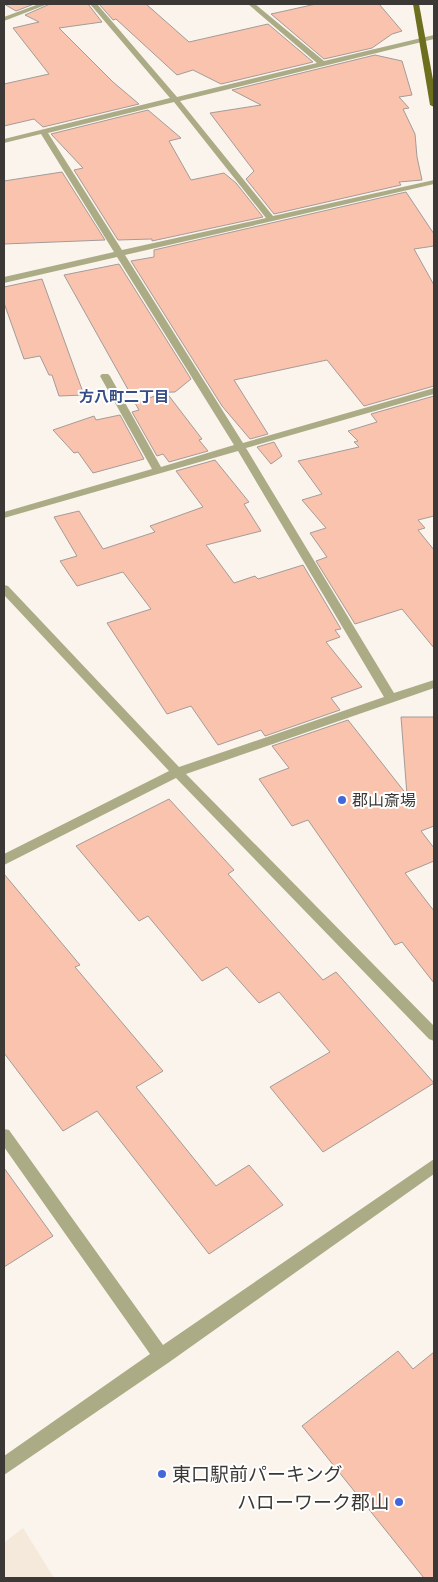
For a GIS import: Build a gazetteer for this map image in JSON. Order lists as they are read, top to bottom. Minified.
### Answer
{"districts":["方八町二丁目"],"places":["郡山斎場","東口駅前パーキング","ハローワーク郡山"]}
